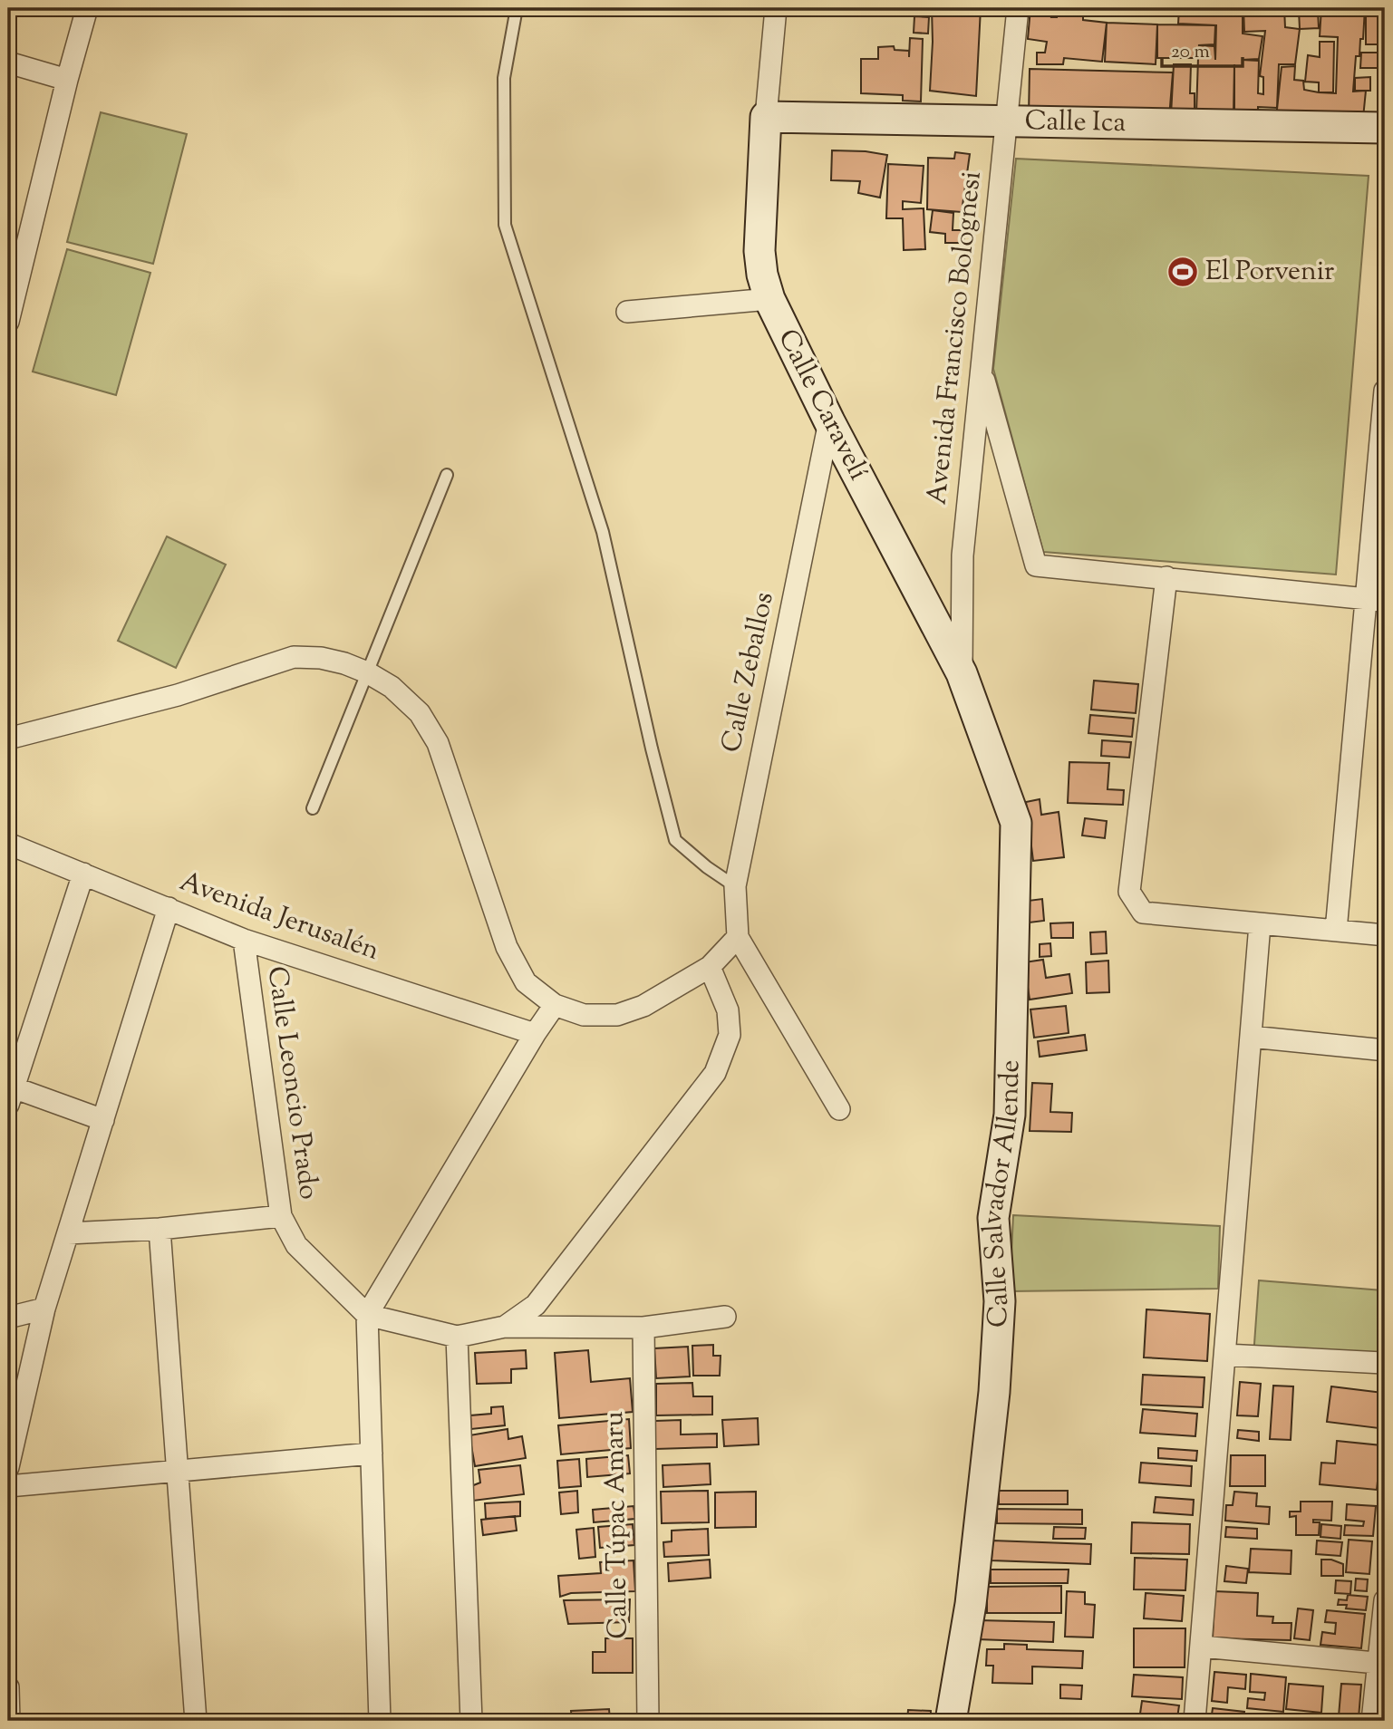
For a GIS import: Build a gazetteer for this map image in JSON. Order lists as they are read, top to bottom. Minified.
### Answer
{"streets":{"street":["Calle Ica","Avenida Francisco Bolognesi","Calle Caravelí","Calle Zeballos","Avenida Jerusalén","Calle Leoncio Prado","Calle Salvador Allende","Calle Túpac Amaru"]},"crossings":[["Calle Ica","Avenida Francisco Bolognesi"],["Calle Ica","Calle Caravelí"],["Avenida Francisco Bolognesi","Calle Caravelí"],["Avenida Francisco Bolognesi","Calle Salvador Allende"],["Calle Caravelí","Calle Zeballos"],["Calle Caravelí","Calle Salvador Allende"],["Avenida Jerusalén","Calle Leoncio Prado"]],"places":{"sports":["El Porvenir"]},"scale_bar":"20 m"}
